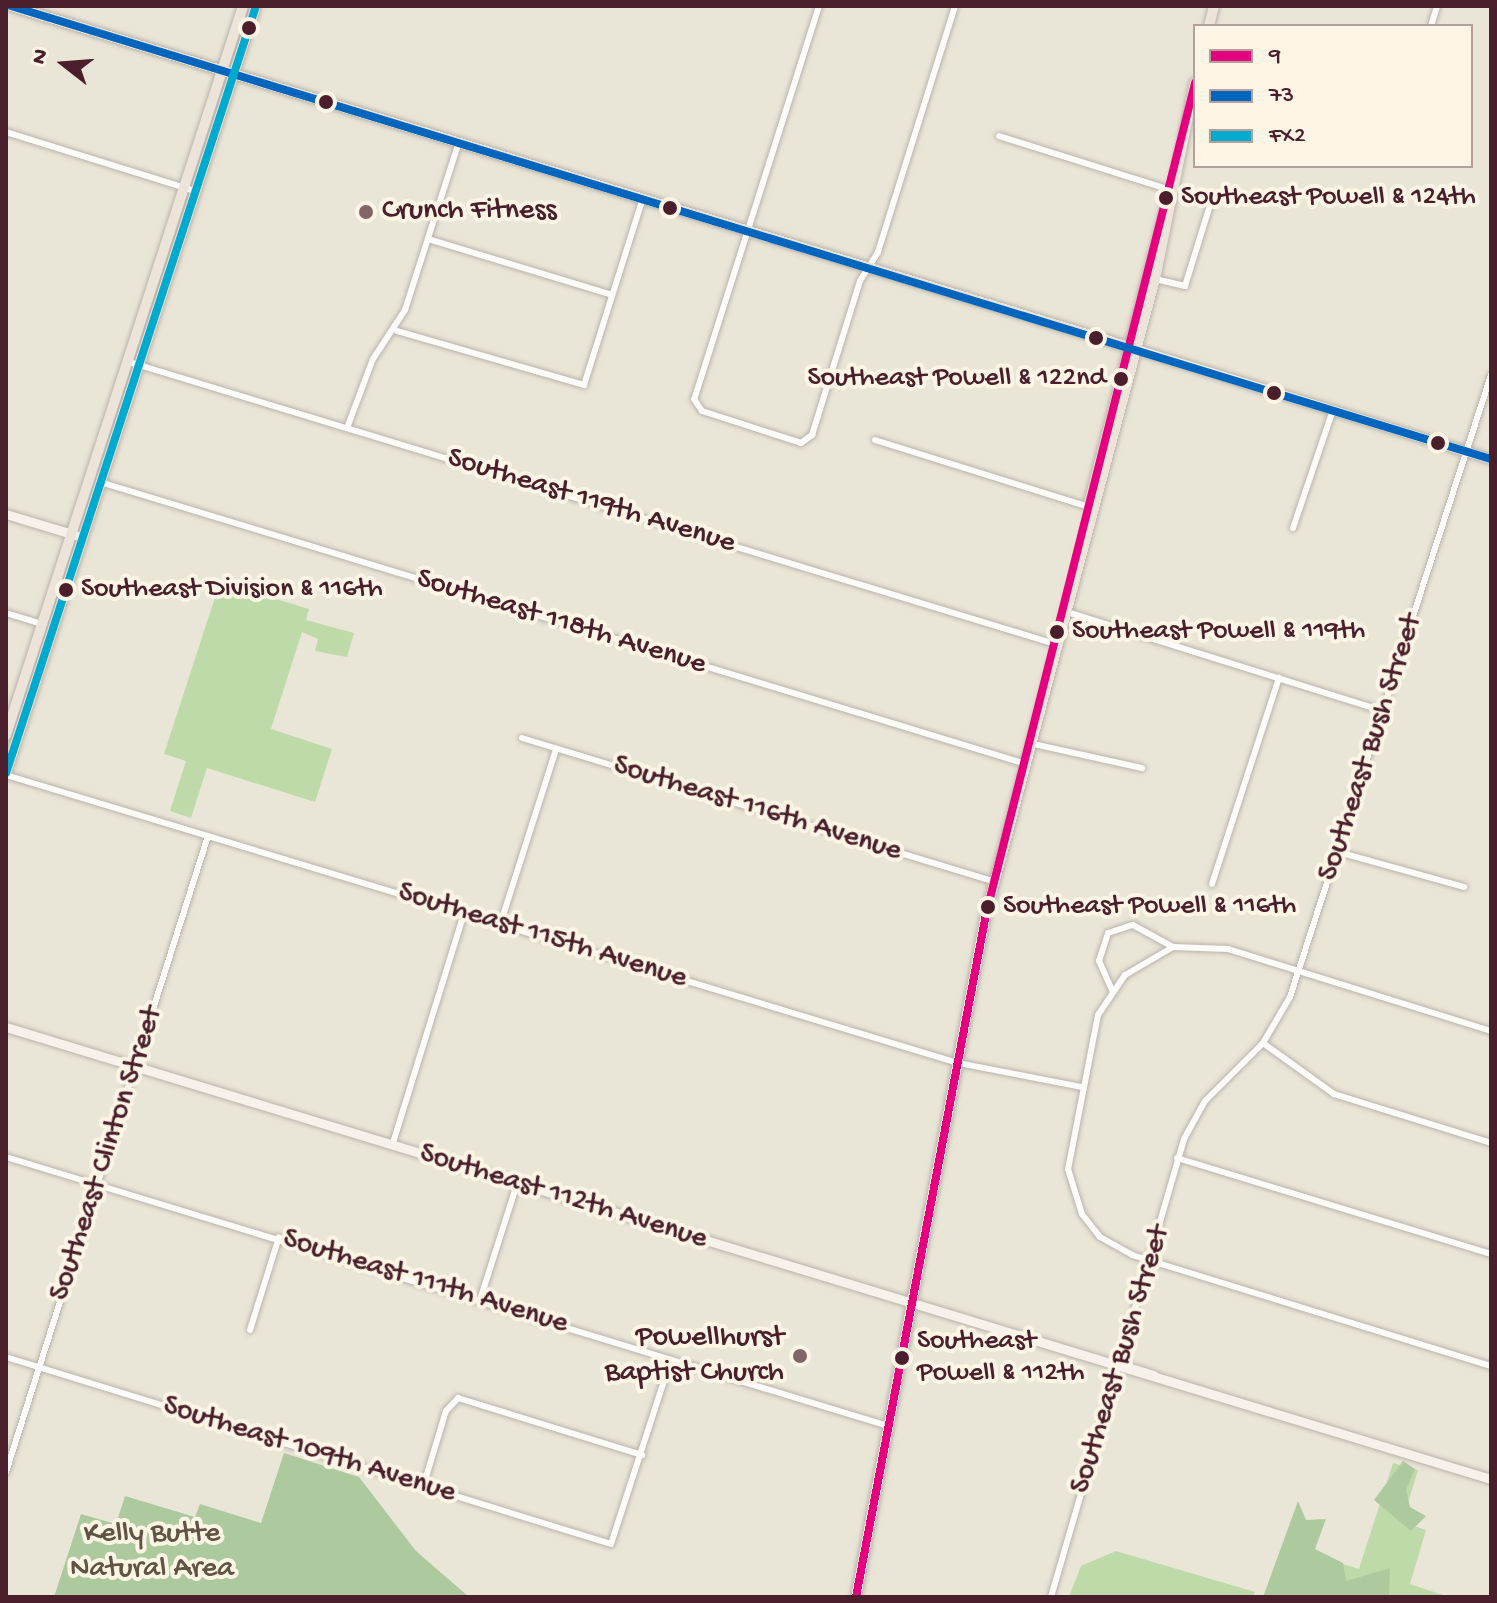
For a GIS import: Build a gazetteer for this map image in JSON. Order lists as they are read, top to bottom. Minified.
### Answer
{"streets":{"main road":["Southeast 112th Avenue"],"street":["Southeast 119th Avenue","Southeast 118th Avenue","Southeast Bush Street","Southeast 116th Avenue","Southeast 115th Avenue","Southeast Clinton Street","Southeast 111th Avenue","Southeast 109th Avenue"]},"crossings":[["Southeast Bush Street","Southeast 112th Avenue"],["Southeast 115th Avenue","Southeast Clinton Street"],["Southeast Clinton Street","Southeast 112th Avenue"],["Southeast Clinton Street","Southeast 111th Avenue"],["Southeast Clinton Street","Southeast 109th Avenue"]],"parks":["Kelly Butte Natural Area"],"places":["Southeast Powell & 124th","Crunch Fitness","Southeast Powell & 122nd","Southeast Division & 116th","Southeast Powell & 119th","Southeast Powell & 116th","Powellhurst Baptist Church","Southeast Powell & 112th"],"lines":["transit line 73","transit line FX2","transit line 9"],"legend":["9","73","FX2"],"north":"left"}
